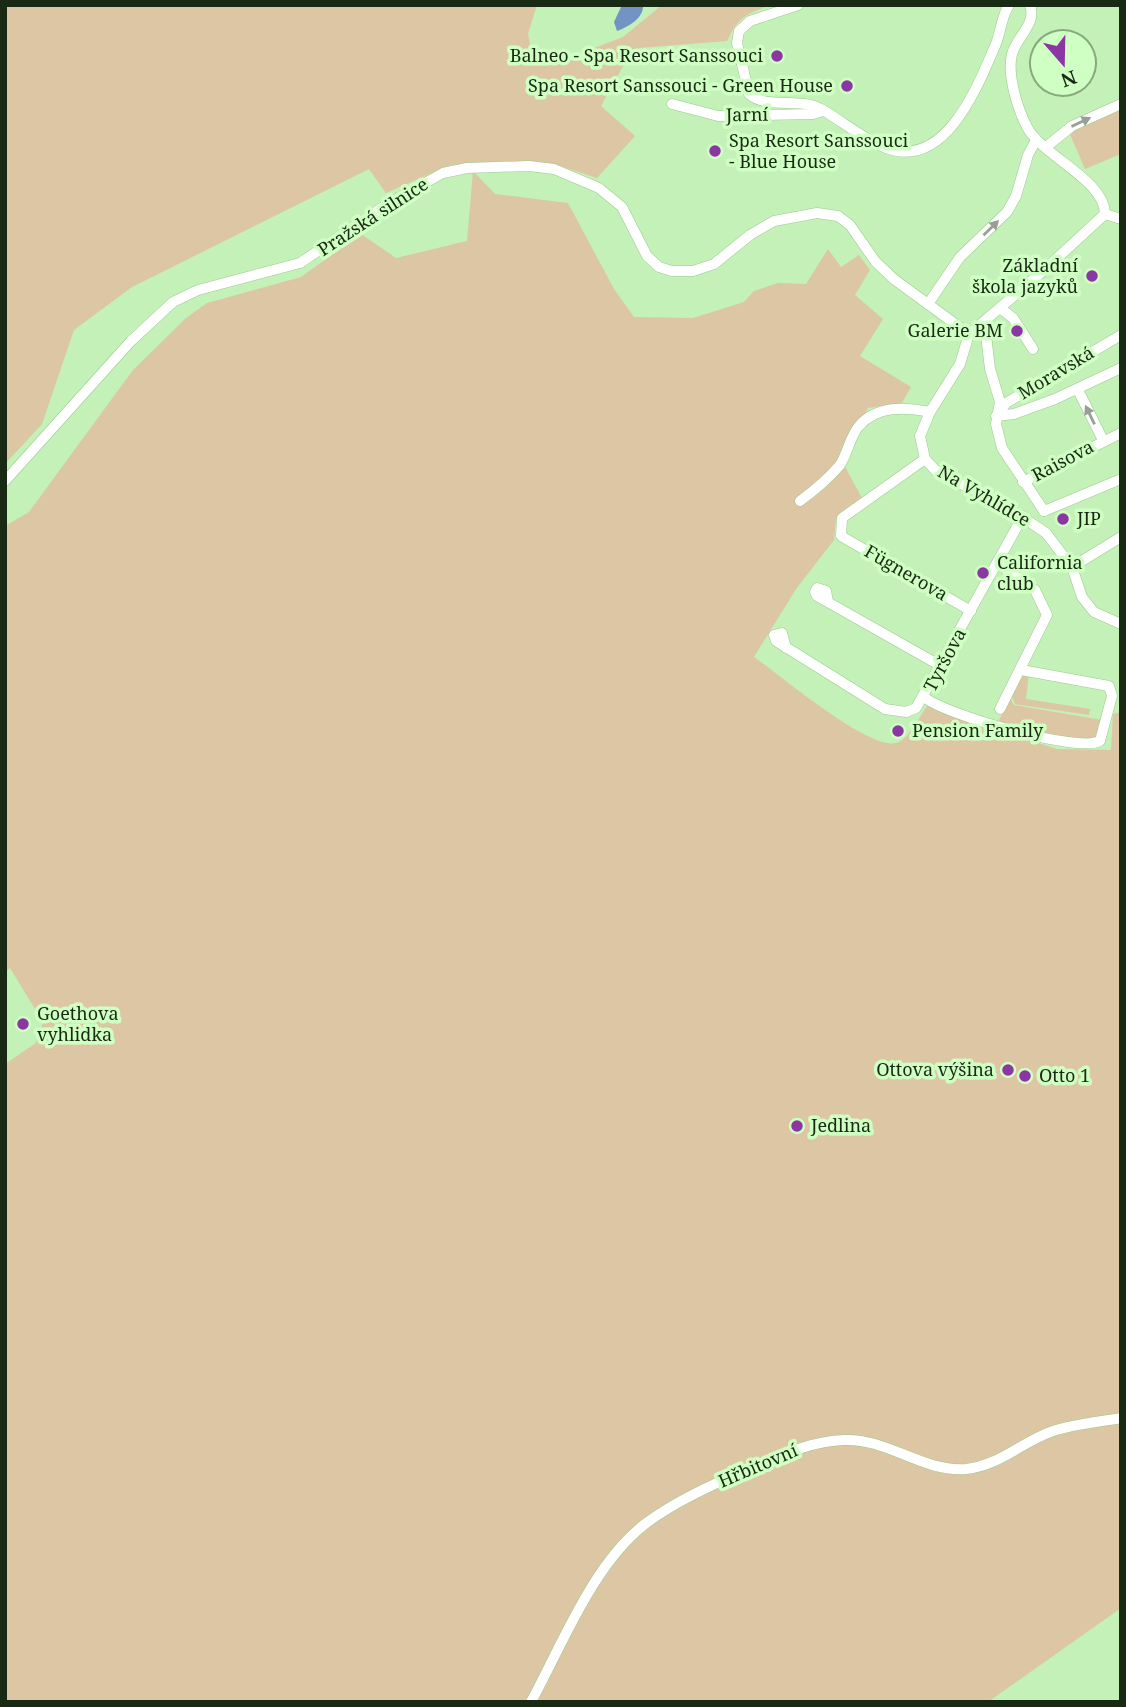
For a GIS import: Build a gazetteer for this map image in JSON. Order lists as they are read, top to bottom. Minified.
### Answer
{"streets":{"street":["Jarní","Pražská silnice","Moravská","Raisova","Na Vyhlídce","Fügnerova","Tyršova","Hřbitovní"]},"crossings":[["Pražská silnice","Na Vyhlídce"],["Na Vyhlídce","Fügnerova"],["Na Vyhlídce","Tyršova"],["Fügnerova","Tyršova"]],"places":["Balneo - Spa Resort Sanssouci","Spa Resort Sanssouci - Green House","Spa Resort Sanssouci - Blue House","Základní škola jazyků","Galerie BM","JIP","California club","Pension Family","Goethova vyhlidka","Ottova výšina","Otto 1","Jedlina"],"north":"bottom"}
